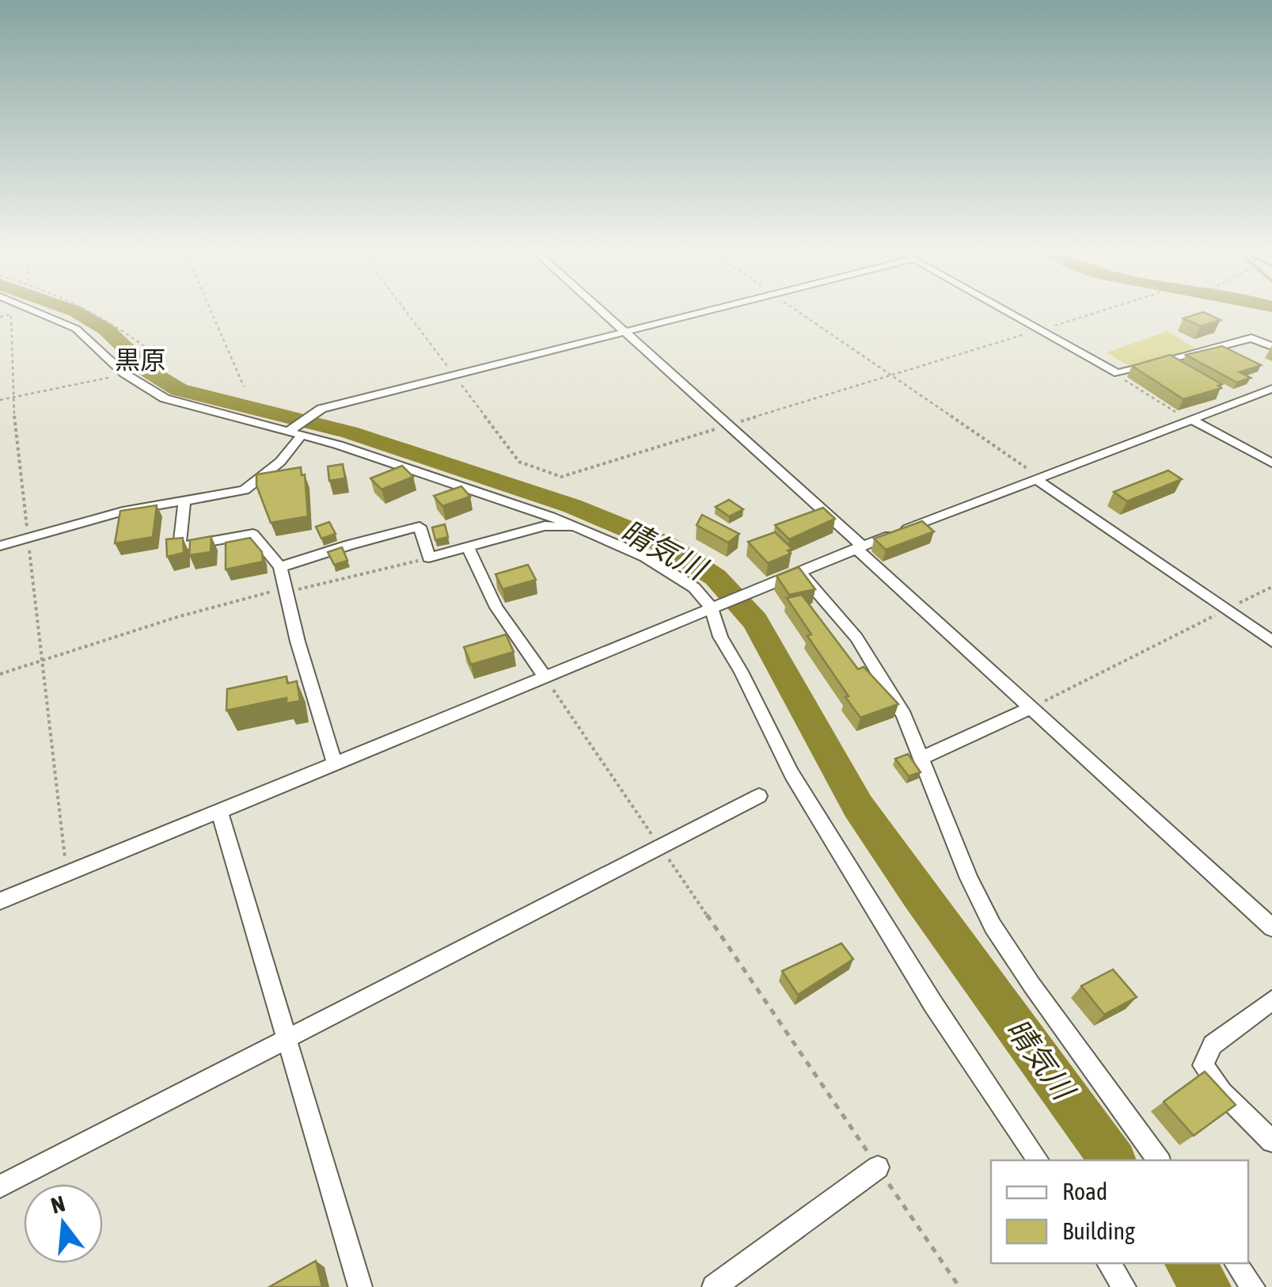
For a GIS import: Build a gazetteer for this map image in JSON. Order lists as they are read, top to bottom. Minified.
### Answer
{"districts":["黒原"],"water":["晴気川"],"legend":["Road","Building"],"north":"top"}
